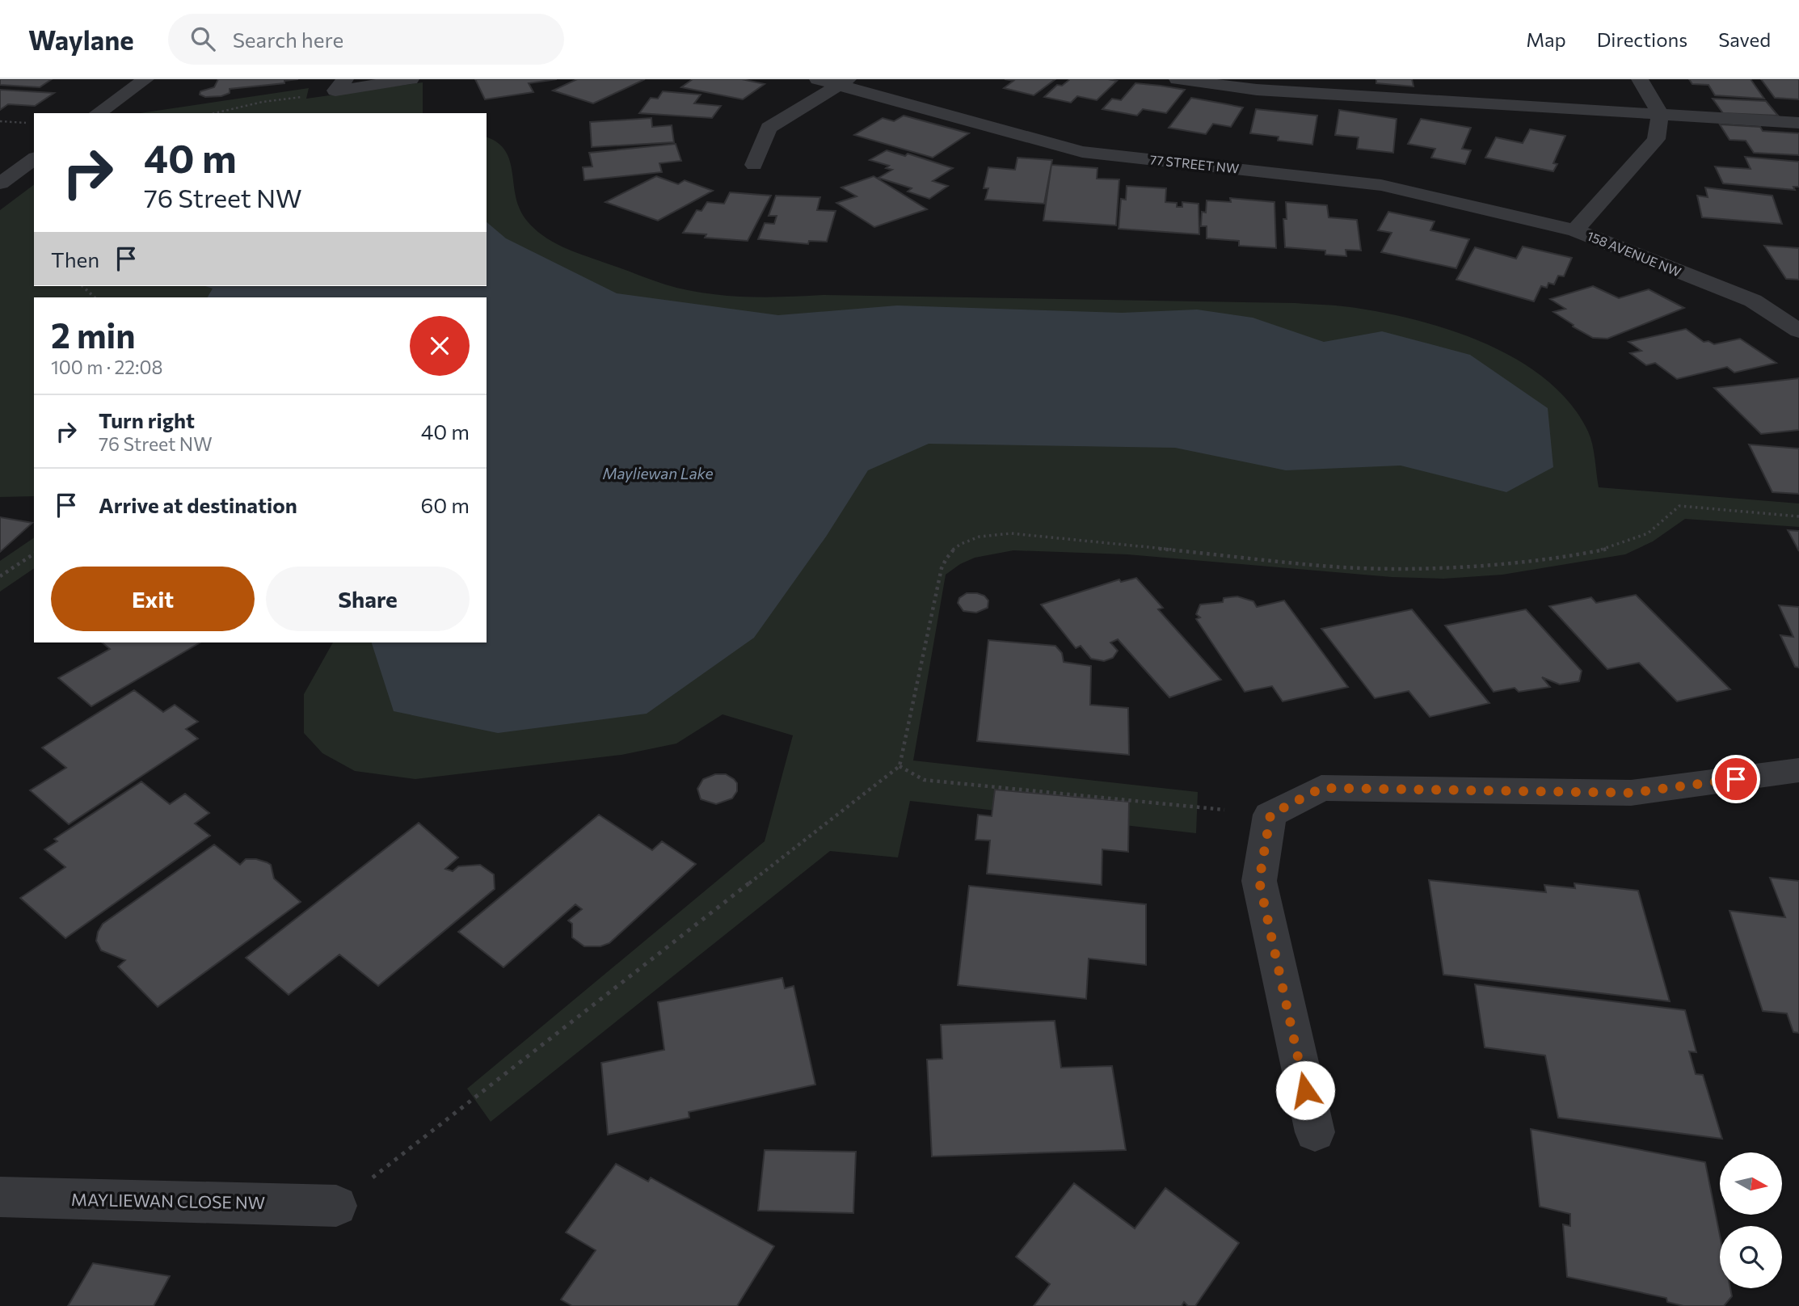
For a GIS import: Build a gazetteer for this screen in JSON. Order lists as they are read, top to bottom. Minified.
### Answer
{"streets":{"street":["77 STREET NW","158 AVENUE NW","MAYLIEWAN CLOSE NW"]},"crossings":[["77 STREET NW","158 AVENUE NW"]],"water":["Mayliewan Lake"],"north":"right","page":{"header":"Waylane","search":"Search here","nav":["Map","Directions","Saved"],"turn":["40 m","76 Street NW"],"then":"Then","heading":["2 min","100 m · 22:08"],"list":[{"name":"Turn right","note":"76 Street NW","value":"40 m"},{"name":"Arrive at destination","value":"60 m"}],"buttons":["Exit","Share"]}}
